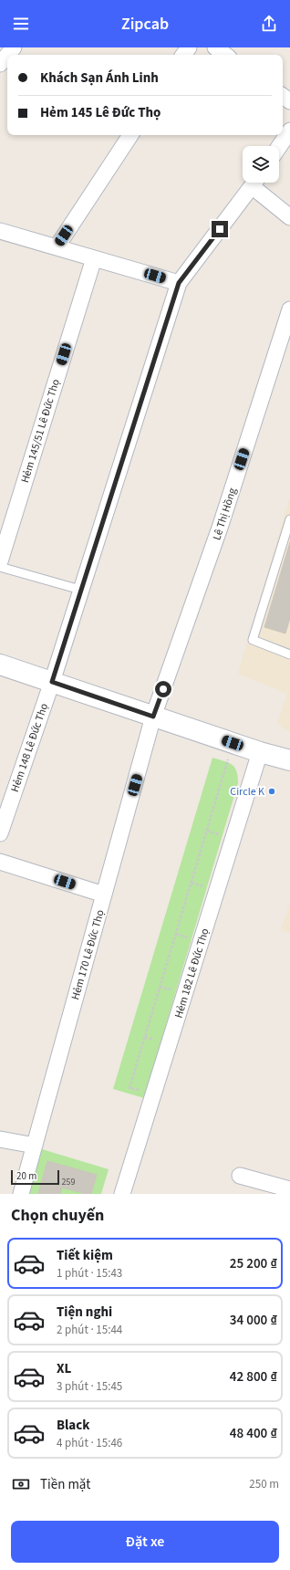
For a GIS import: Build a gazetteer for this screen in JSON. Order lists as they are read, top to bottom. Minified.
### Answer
{"streets":{"street":["Hẻm 145/51 Lê Đức Thọ","Lê Thị Hồng","Hẻm 148 Lê Đức Thọ","Hẻm 170 Lê Đức Thọ","Hẻm 182 Lê Đức Thọ"]},"crossings":[["Lê Thị Hồng","Hẻm 170 Lê Đức Thọ"]],"places":["Circle K"],"house_numbers":["259"],"scale_bar":"20 m","page":{"header":"Zipcab","banner":["Khách Sạn Ánh Linh","Hẻm 145 Lê Đức Thọ"],"scale":"20 m","heading":"Chọn chuyến","list":[{"name":"Tiết kiệm","note":"1 phút · 15:43","value":"25 200 ₫"},{"name":"Tiện nghi","note":"2 phút · 15:44","value":"34 000 ₫"},{"name":"XL","note":"3 phút · 15:45","value":"42 800 ₫"},{"name":"Black","note":"4 phút · 15:46","value":"48 400 ₫"}],"pay":["Tiền mặt","250 m"],"buttons":"Đặt xe"}}
